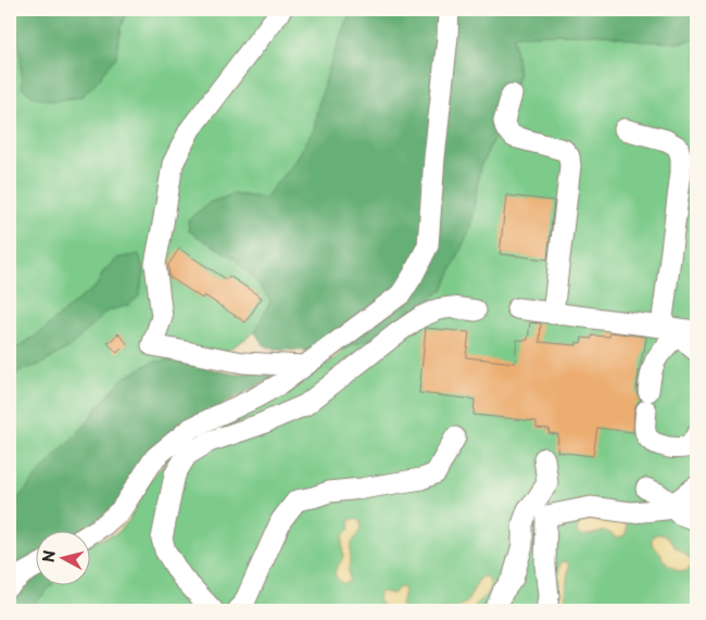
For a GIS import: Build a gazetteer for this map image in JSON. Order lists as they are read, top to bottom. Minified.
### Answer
{"north":"left"}
